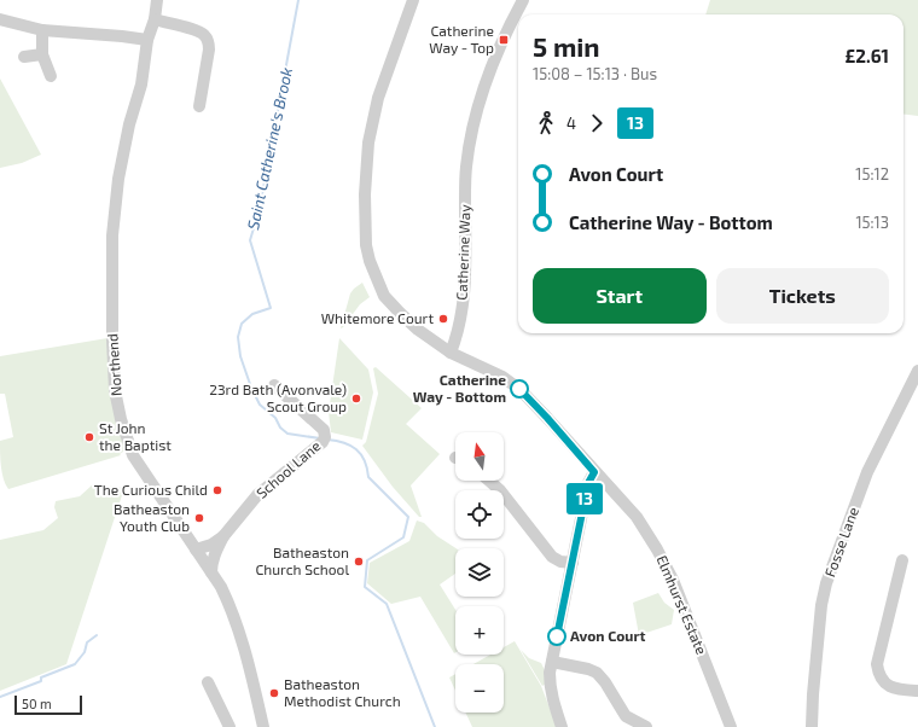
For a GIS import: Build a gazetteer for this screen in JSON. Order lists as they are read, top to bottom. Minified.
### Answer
{"streets":{"street":["Catherine Way","Northend","School Lane","Fosse Lane","Elmhurst Estate"]},"crossings":[["Catherine Way","Elmhurst Estate"],["Northend","School Lane"]],"water":["Saint Catherine's Brook"],"places":{"transit":["Catherine Way - Top"],"other":["Whitemore Court","Catherine Way - Bottom","23rd Bath (Avonvale) Scout Group","St John the Baptist","The Curious Child","Batheaston Youth Club","Batheaston Church School","Avon Court","Batheaston Methodist Church"]},"lines":["bus line 13"],"scale_bar":"50 m","north":"top","page":{"on_map":"13","heading":["5 min","15:08 – 15:13 · Bus","£2.61"],"legs":["4","13"],"list":[{"name":"Avon Court","value":"15:12"},{"name":"Catherine Way - Bottom","value":"15:13"}],"buttons":["Start","Tickets"],"map_buttons":["+","−"],"scale":"50 m"}}
